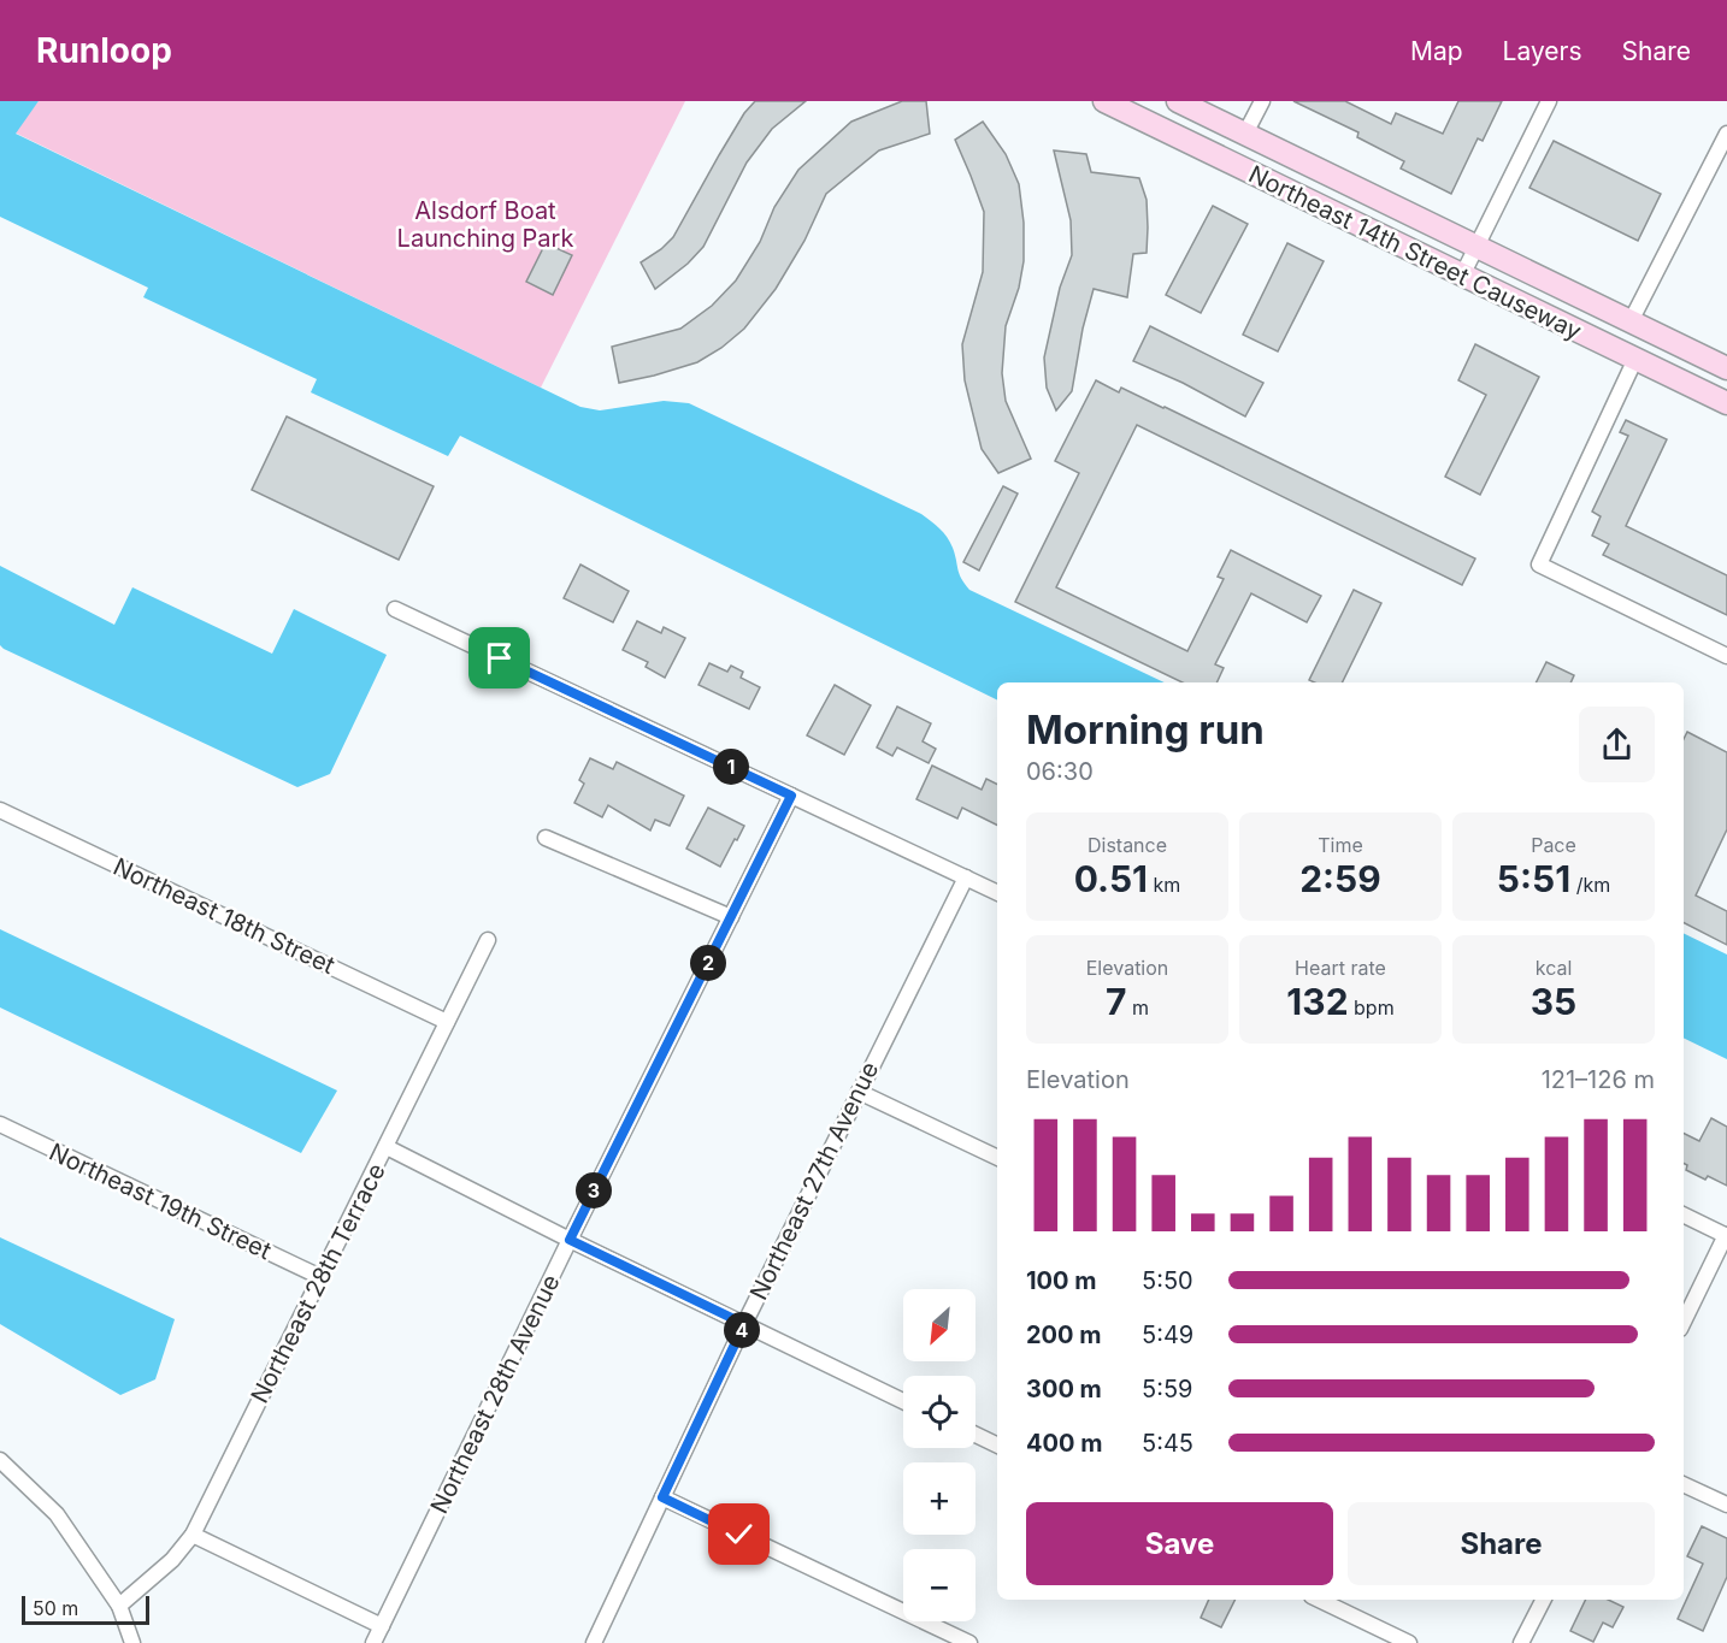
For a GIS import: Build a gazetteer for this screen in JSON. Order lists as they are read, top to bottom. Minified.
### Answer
{"streets":{"main road":["Northeast 14th Street Causeway"],"street":["Northeast 18th Street","Northeast 27th Avenue","Northeast 19th Street","Northeast 28th Terrace","Northeast 28th Avenue"]},"crossings":[["Northeast 18th Street","Northeast 28th Terrace"],["Northeast 19th Street","Northeast 28th Terrace"]],"parks":["Alsdorf Boat Launching Park"],"scale_bar":"50 m","north":"bottom left","page":{"header":"Runloop","nav":["Map","Layers","Share"],"heading":["Morning run","06:30"],"pins":["1","2","3","4"],"stats":[["Distance","0.51 km"],["Time","2:59"],["Pace","5:51 /km"],["Elevation","7 m"],["Heart rate","132 bpm"],["kcal","35"]],"chart":["Elevation","121–126 m"],"list":[{"name":"100 m","note":"5:50"},{"name":"200 m","note":"5:49"},{"name":"300 m","note":"5:59"},{"name":"400 m","note":"5:45"}],"map_buttons":["+","−"],"buttons":["Save","Share"],"scale":"50 m"}}
